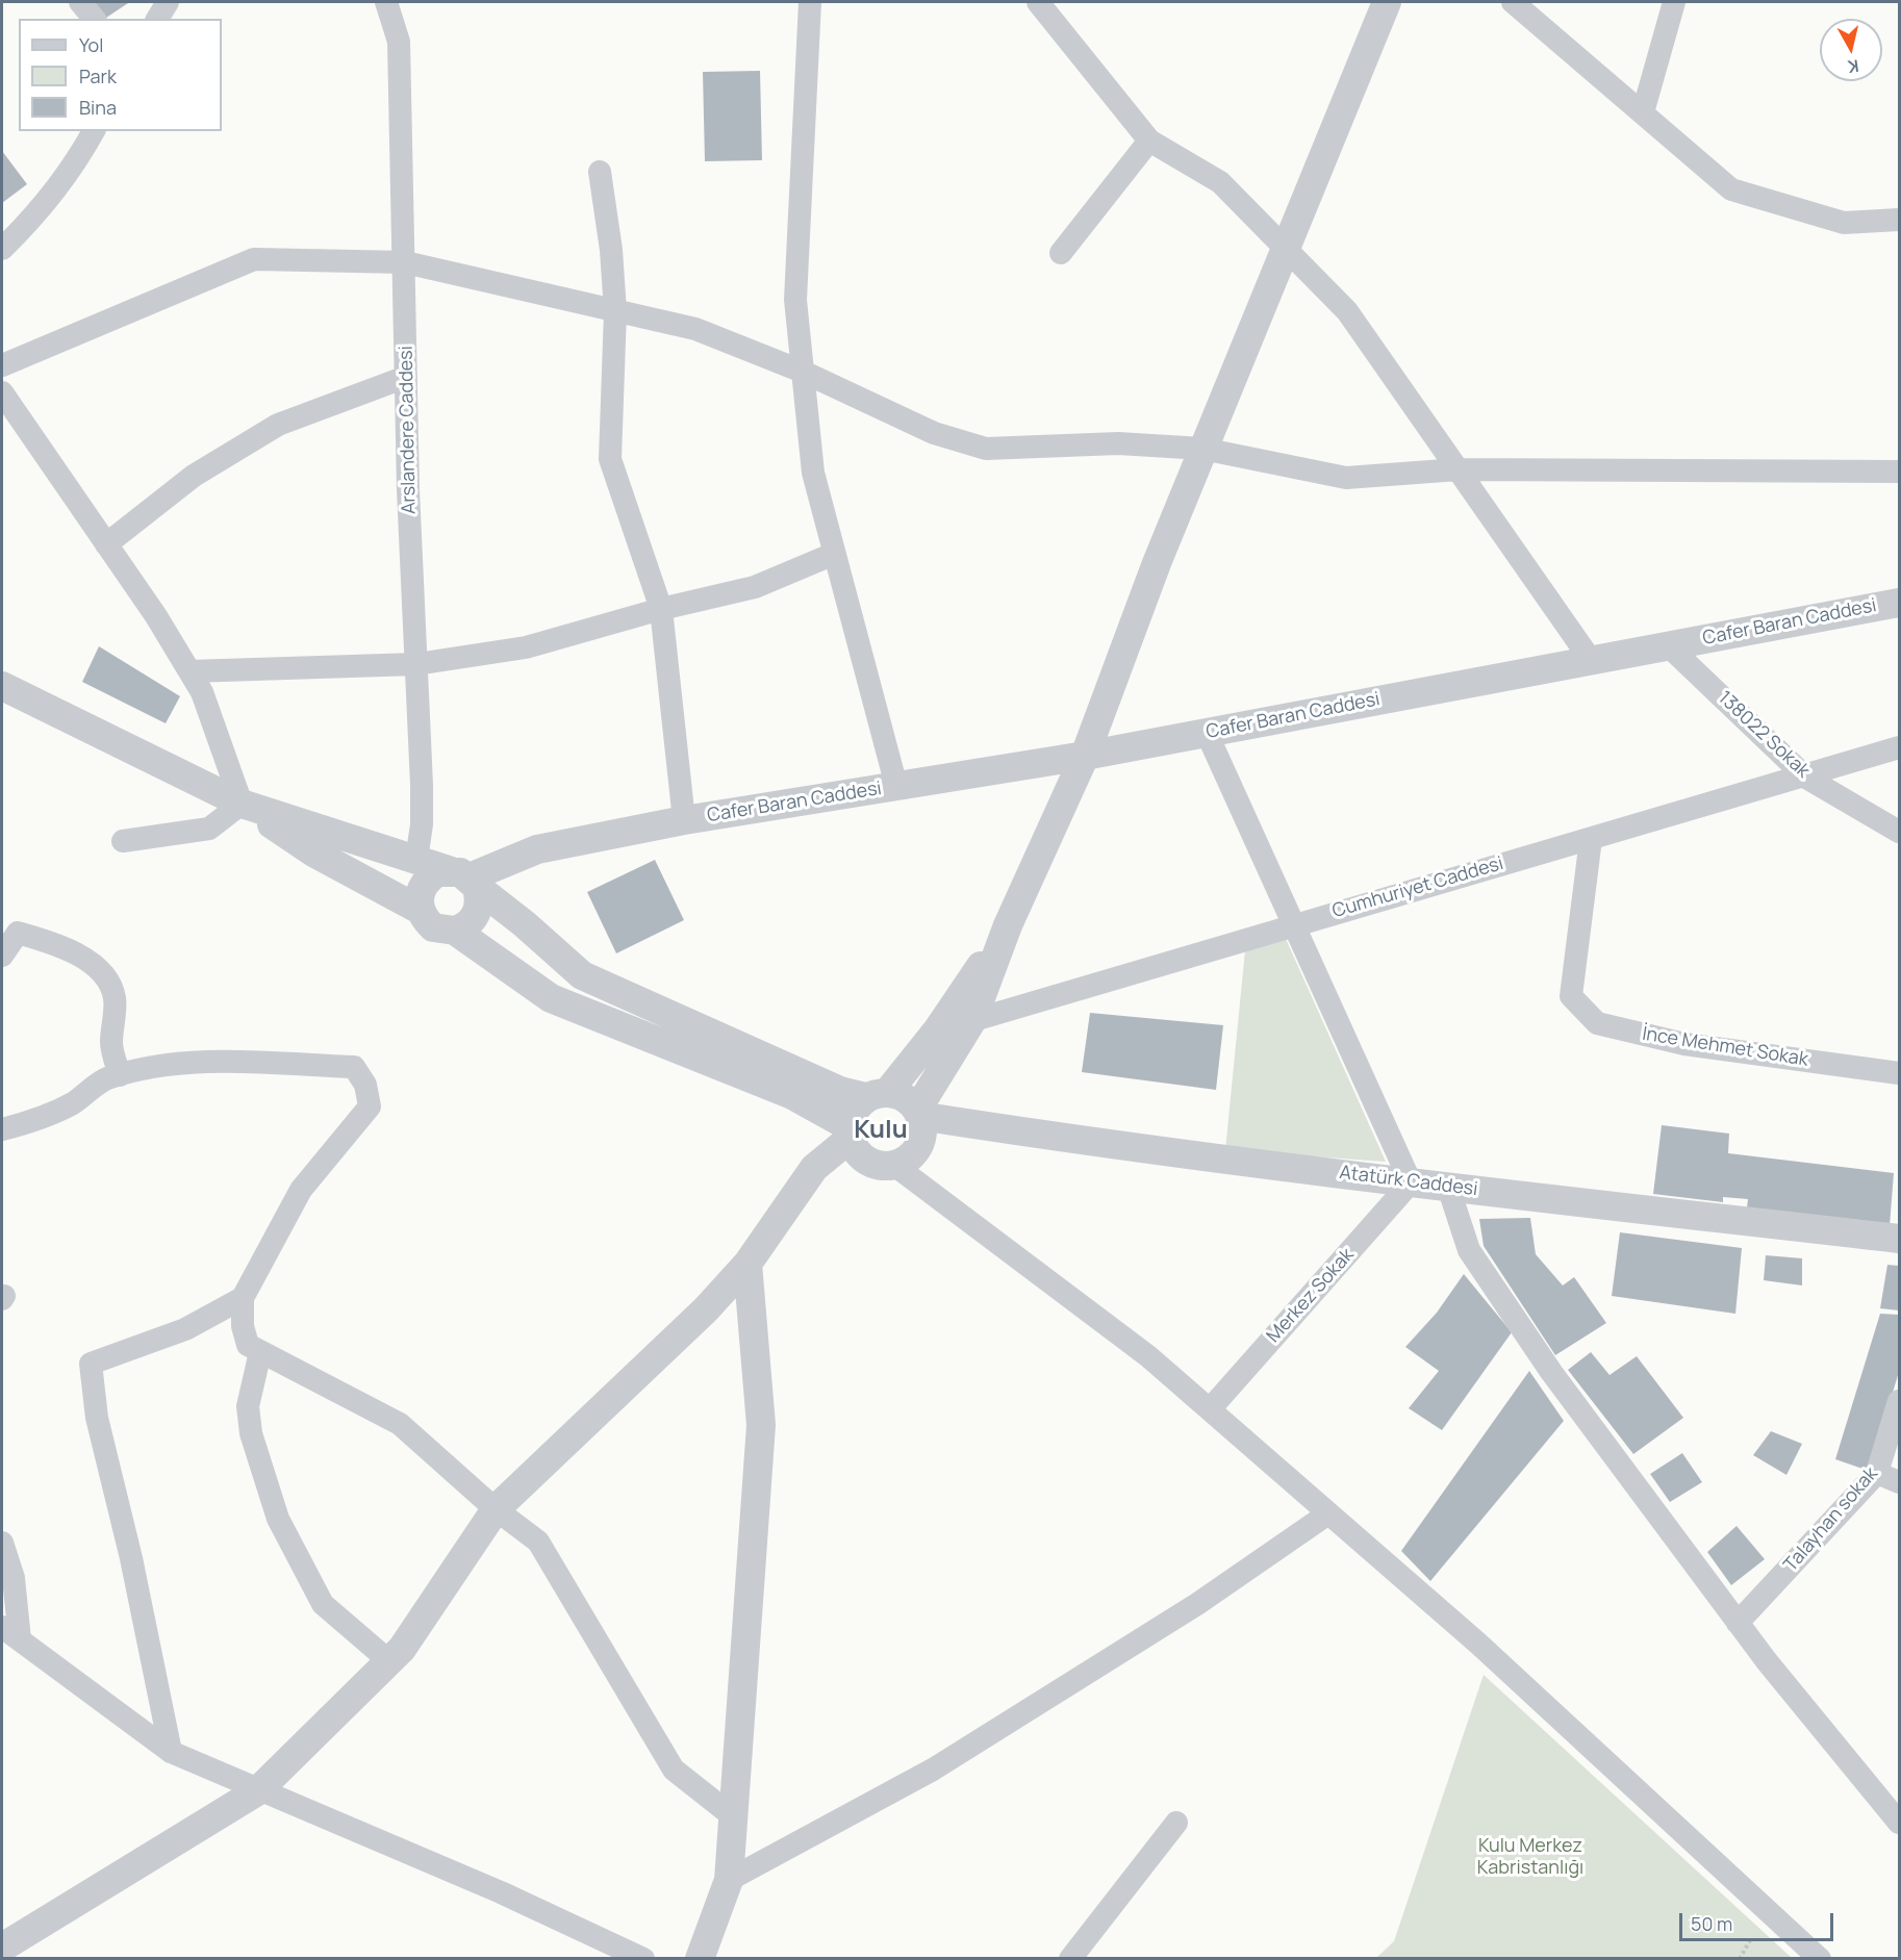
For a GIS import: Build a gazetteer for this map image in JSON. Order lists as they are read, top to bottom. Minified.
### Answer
{"streets":{"street":["Arslandere Caddesi","Cafer Baran Caddesi","138022 Sokak","Cumhuriyet Caddesi","İnce Mehmet Sokak","Atatürk Caddesi","Merkez Sokak","Talayhan sokak"]},"crossings":[["Cafer Baran Caddesi","138022 Sokak"],["138022 Sokak","Cumhuriyet Caddesi"],["Cumhuriyet Caddesi","İnce Mehmet Sokak"],["Atatürk Caddesi","Merkez Sokak"]],"districts":["Kulu"],"parks":["Kulu Merkez Kabristanlığı"],"legend":["Yol","Park","Bina"],"scale_bar":"50 m","north":"bottom"}
